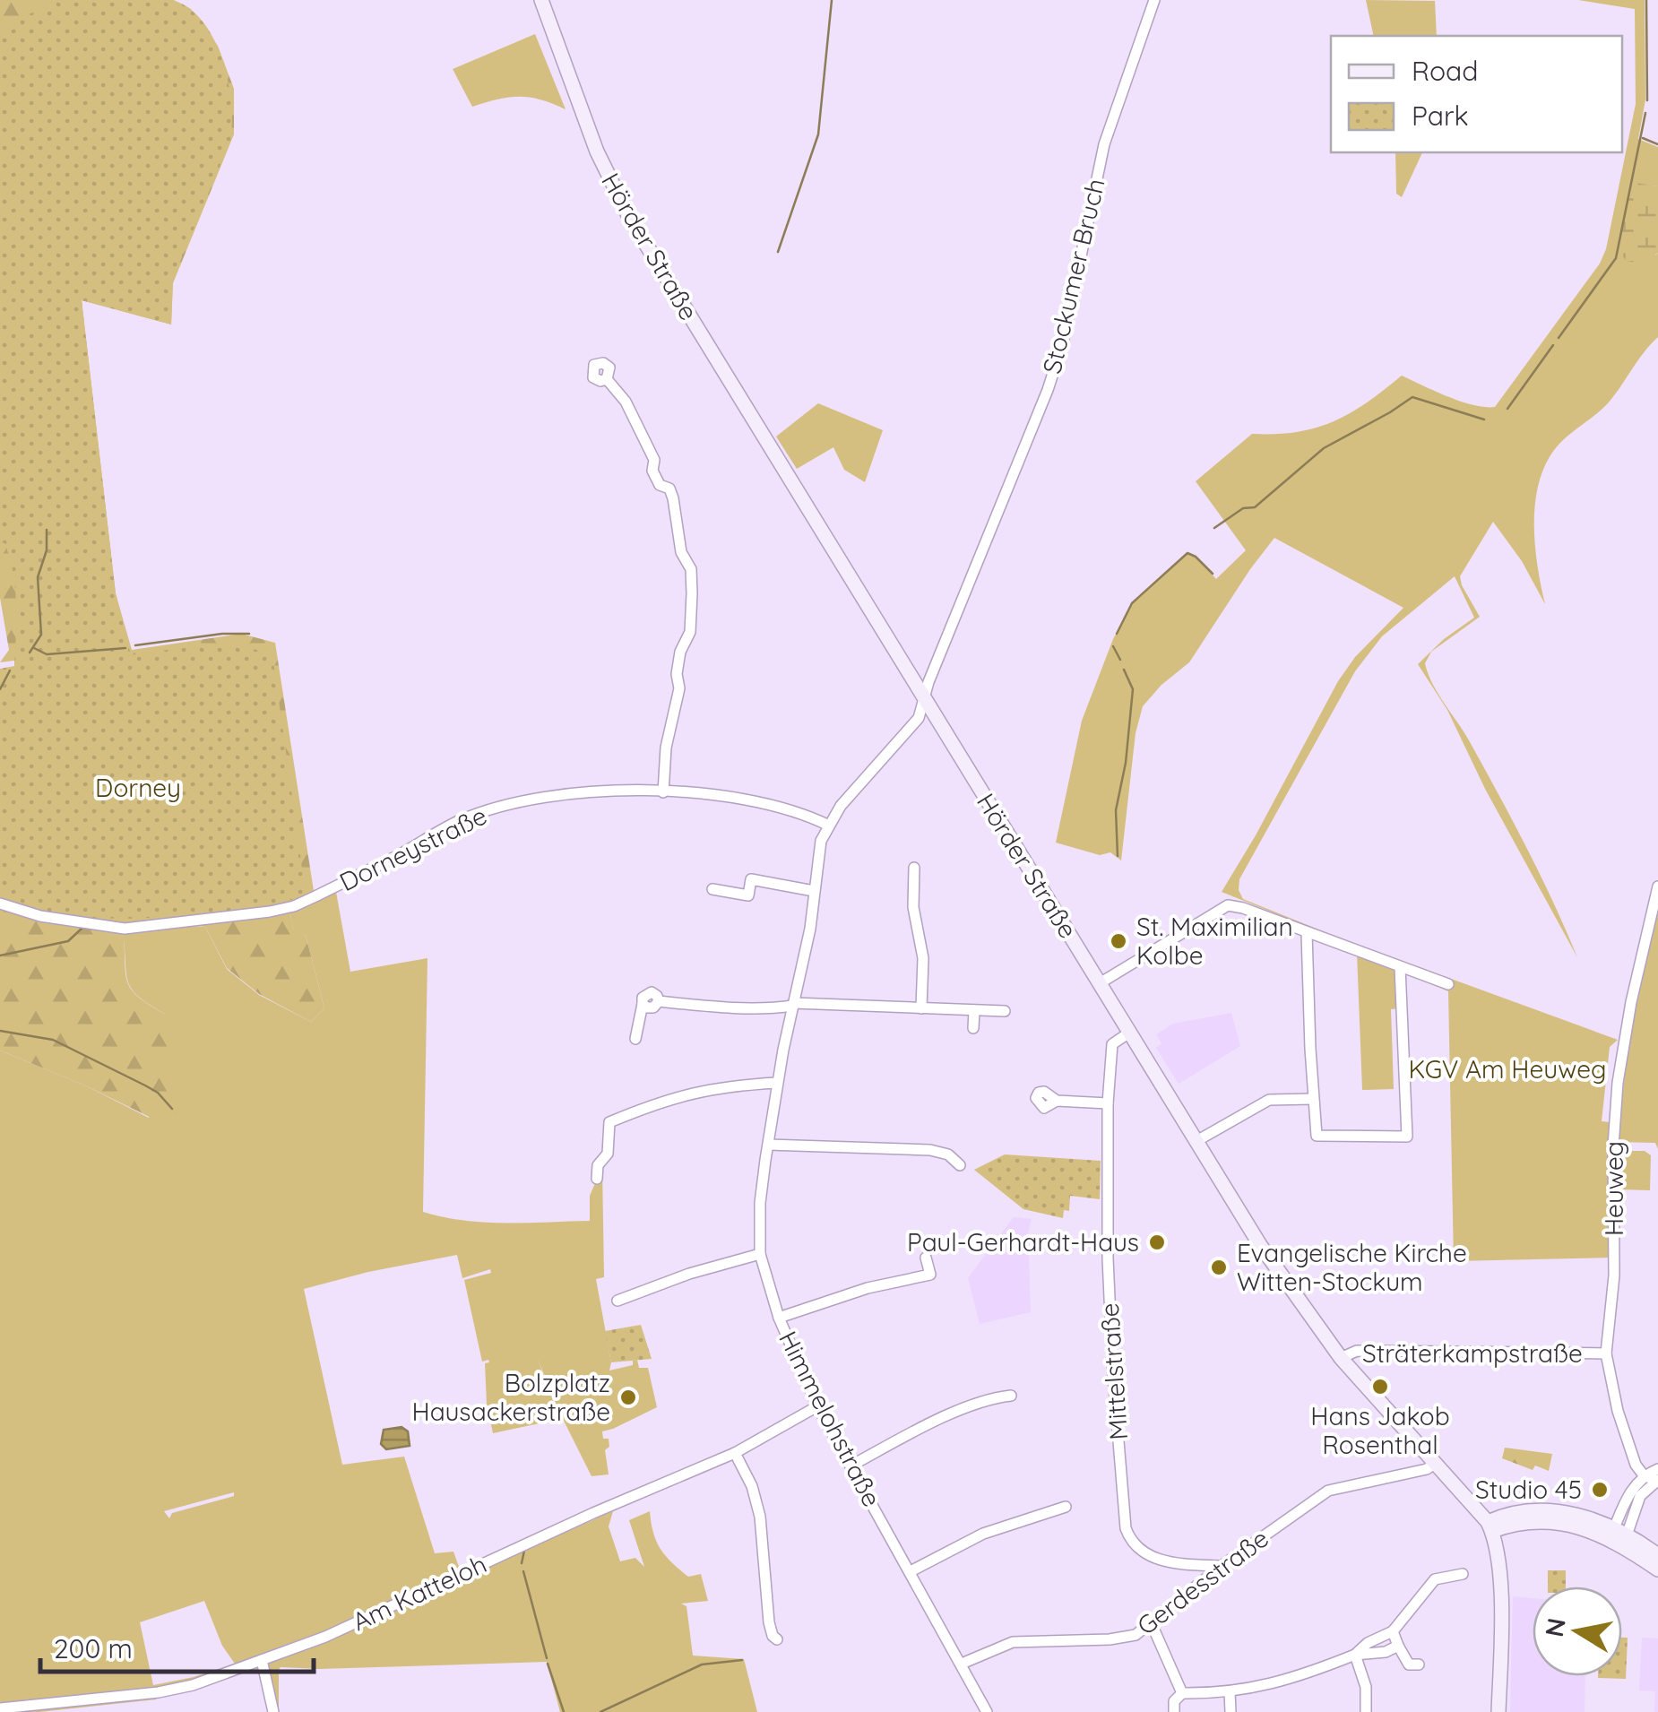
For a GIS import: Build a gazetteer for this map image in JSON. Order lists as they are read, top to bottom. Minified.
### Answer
{"streets":{"main road":["Hörder Straße"],"street":["Stockumer Bruch","Dorneystraße","Heuweg","Sträterkampstraße","Mittelstraße","Himmelohstraße","Gerdesstraße","Am Katteloh"]},"crossings":[["Hörder Straße","Stockumer Bruch"],["Hörder Straße","Sträterkampstraße"],["Hörder Straße","Mittelstraße"],["Hörder Straße","Himmelohstraße"],["Hörder Straße","Gerdesstraße"],["Stockumer Bruch","Himmelohstraße"],["Dorneystraße","Himmelohstraße"],["Heuweg","Sträterkampstraße"],["Mittelstraße","Gerdesstraße"],["Himmelohstraße","Gerdesstraße"],["Himmelohstraße","Am Katteloh"]],"parks":["Dorney","KGV Am Heuweg"],"places":["St. Maximilian Kolbe","Paul-Gerhardt-Haus","Evangelische Kirche Witten-Stockum","Hans Jakob Rosenthal","Bolzplatz Hausackerstraße","Studio 45"],"legend":["Road","Park"],"scale_bar":"200 m","north":"left"}
